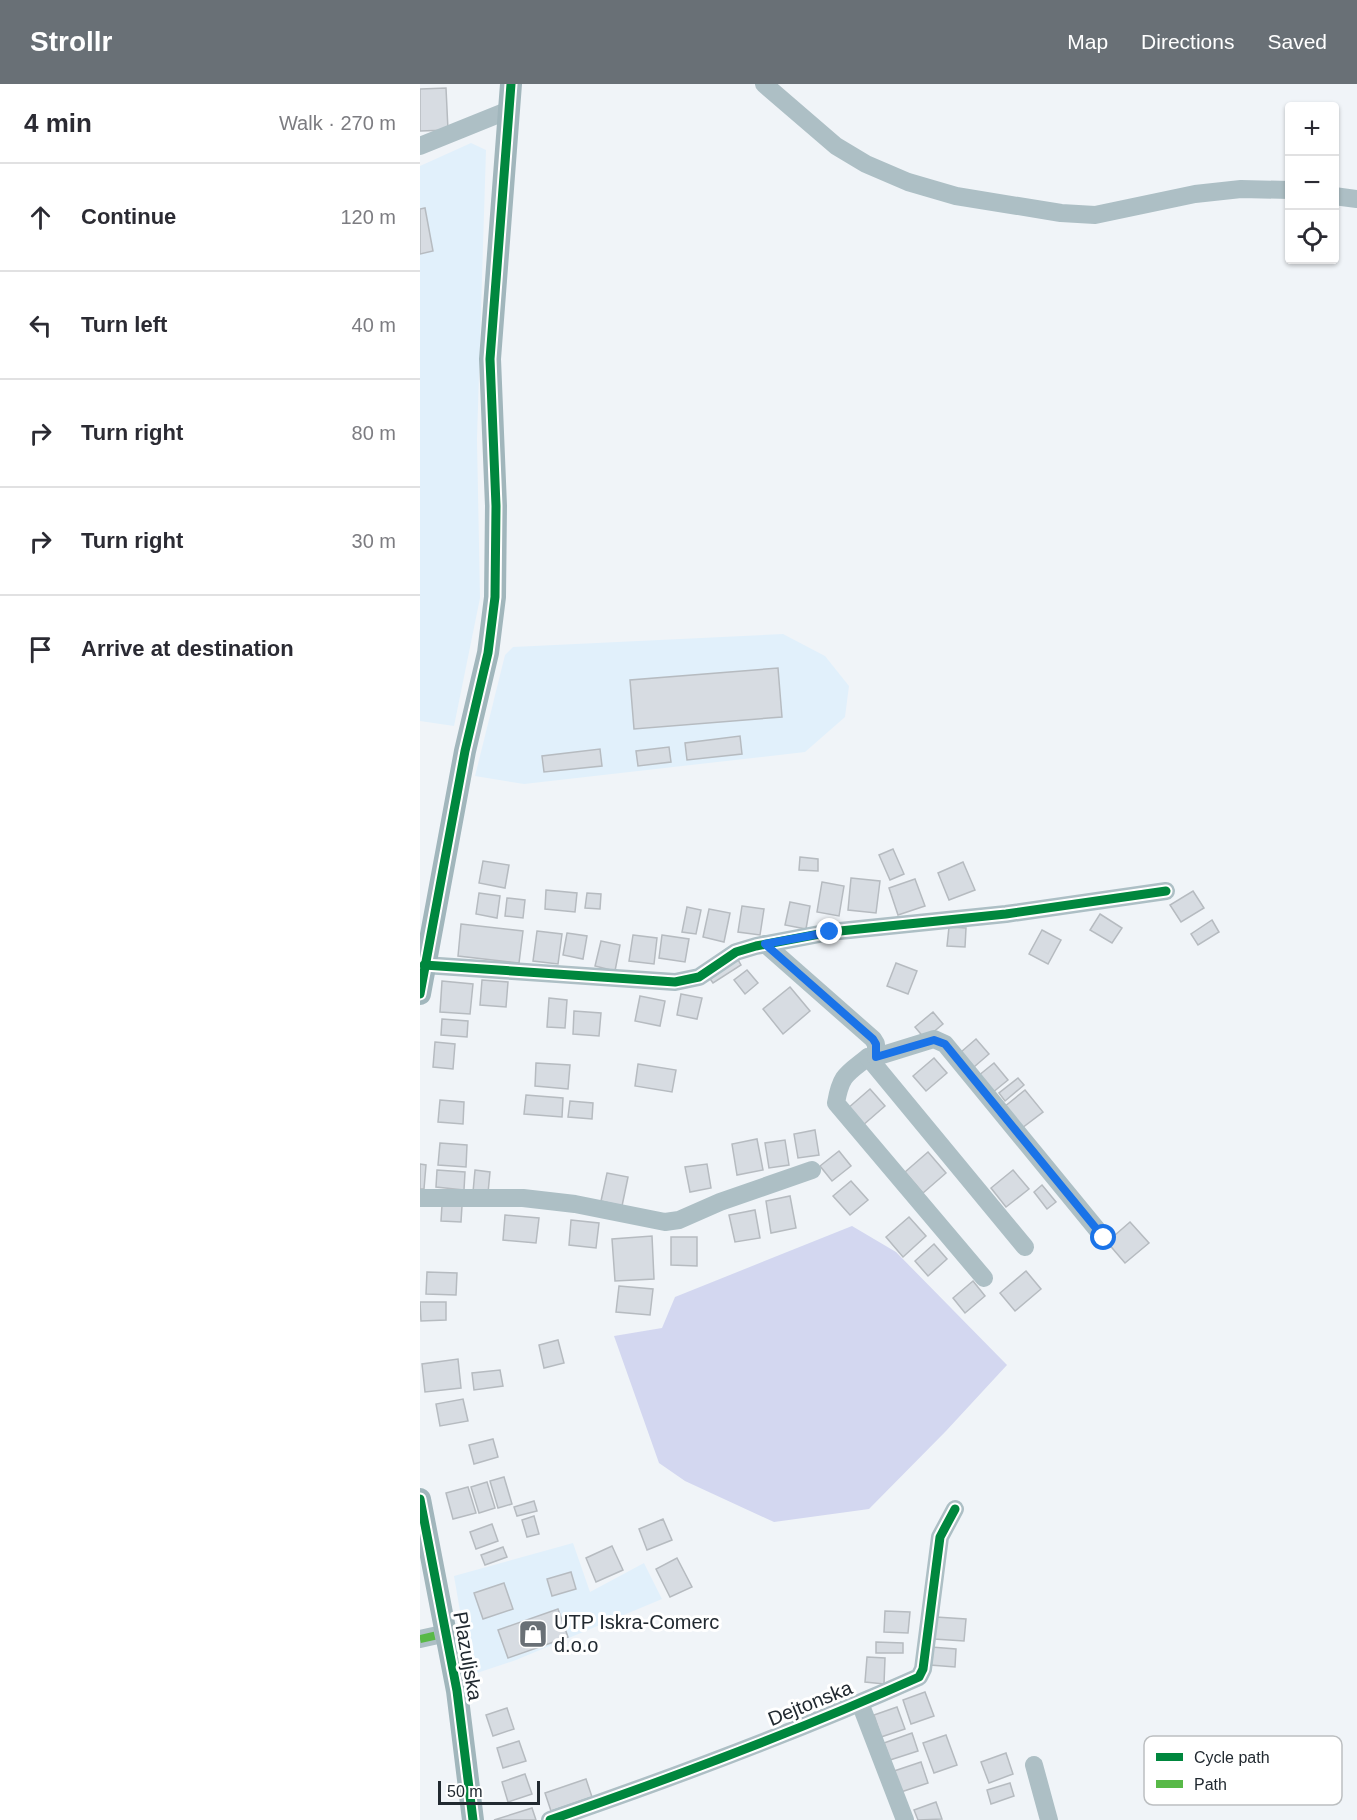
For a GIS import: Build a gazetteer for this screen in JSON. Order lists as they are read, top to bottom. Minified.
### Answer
{"streets":{"main road":["Plazuljska"],"street":["Dejtonska"]},"places":{"shop":["UTP Iskra-Comerc d.o.o"]},"legend":["Cycle path","Path"],"scale_bar":"50 m","page":{"header":"Strollr","nav":["Map","Directions","Saved"],"heading":["4 min","Walk · 270 m"],"map_buttons":["+","−"],"list":[["Continue","120 m"],["Turn left","40 m"],["Turn right","80 m"],["Turn right","30 m"],"Arrive at destination"],"scale":"50 m"}}
